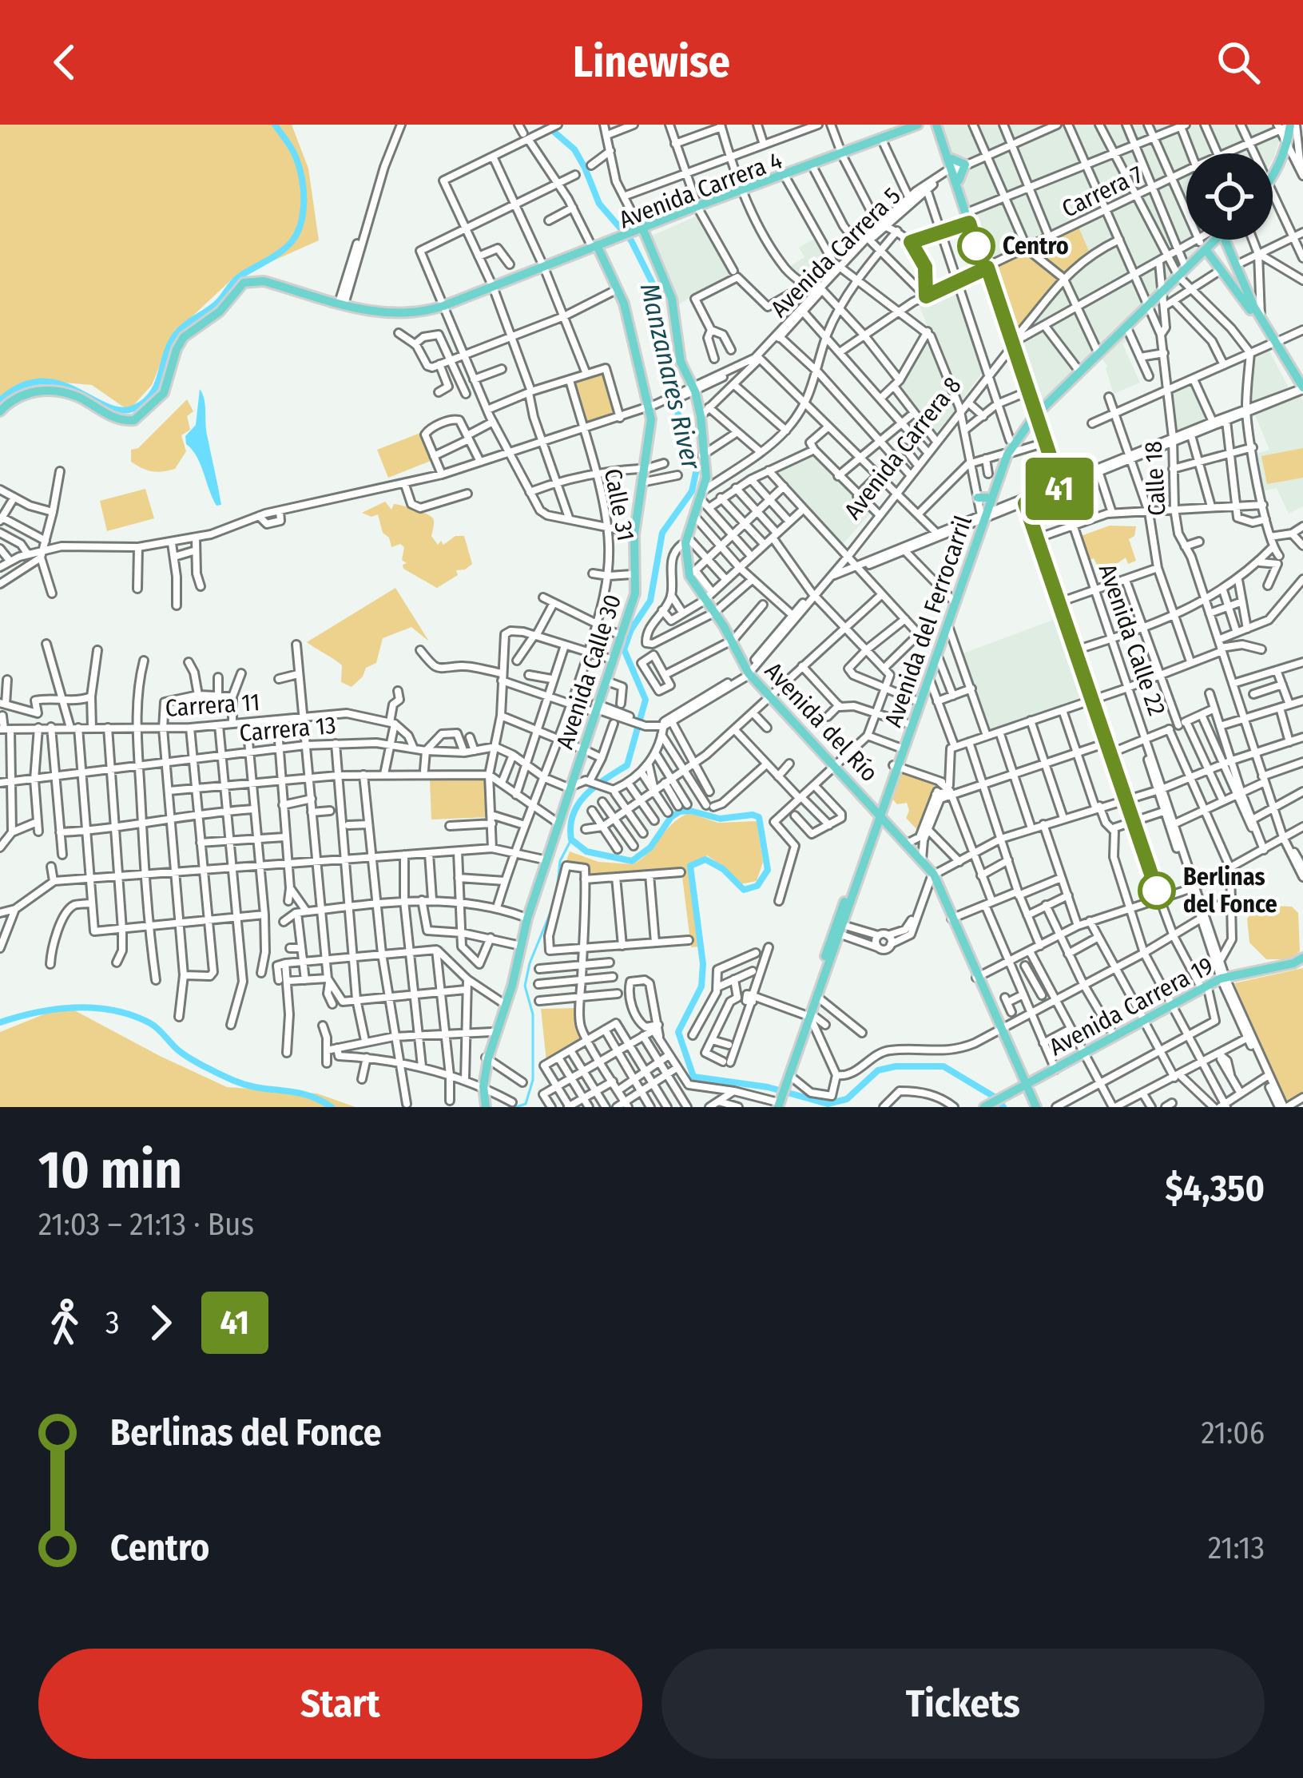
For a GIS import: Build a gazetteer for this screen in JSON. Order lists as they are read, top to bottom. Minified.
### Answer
{"streets":{"main road":["Avenida Carrera 4","Avenida del Ferrocarril","Avenida Calle 22","Avenida Calle 30","Avenida del Río","Avenida Carrera 19"],"street":["Carrera 7","Avenida Carrera 5","Avenida Carrera 8","Calle 18","Calle 31","Carrera 11","Carrera 13"]},"crossings":[["Avenida Carrera 4","Avenida Calle 22"],["Avenida Carrera 4","Avenida Calle 30"],["Avenida Carrera 4","Avenida del Río"],["Carrera 7","Calle 18"],["Carrera 7","Avenida Calle 22"],["Avenida Carrera 5","Calle 31"],["Avenida Carrera 5","Avenida Calle 22"],["Avenida Carrera 5","Avenida Calle 30"],["Avenida Carrera 5","Avenida del Río"],["Avenida Carrera 8","Avenida Calle 22"],["Avenida Carrera 8","Avenida del Río"],["Calle 18","Avenida del Ferrocarril"],["Avenida del Ferrocarril","Avenida Calle 22"],["Avenida del Ferrocarril","Avenida del Río"],["Avenida Calle 22","Avenida Carrera 19"],["Avenida del Río","Avenida Carrera 19"]],"water":["Manzanares River"],"places":["Centro","Berlinas del Fonce"],"lines":["bus line 41"],"page":{"header":"Linewise","on_map":"41","heading":["10 min","21:03 – 21:13 · Bus","$4,350"],"legs":["3","41"],"list":[{"name":"Berlinas del Fonce","value":"21:06"},{"name":"Centro","value":"21:13"}],"buttons":["Start","Tickets"]}}
